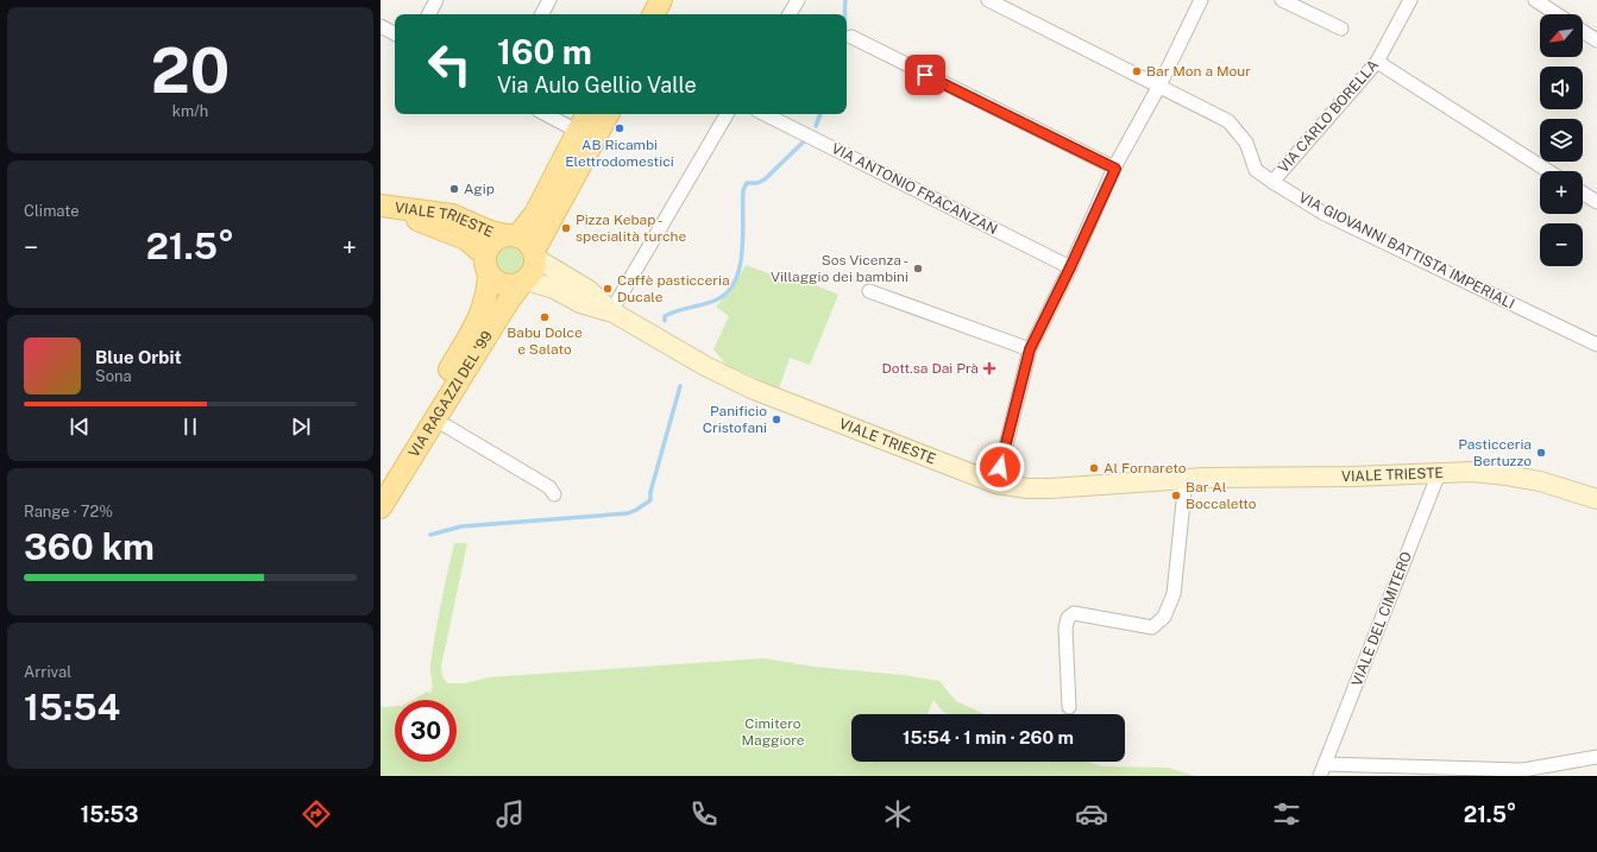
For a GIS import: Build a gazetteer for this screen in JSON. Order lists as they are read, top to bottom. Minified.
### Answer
{"streets":{"main road":["VIALE TRIESTE","VIA RAGAZZI DEL '99"],"street":["VIA CARLO BORELLA","VIA ANTONIO FRACANZAN","VIA GIOVANNI BATTISTA IMPERIALI","VIALE DEL CIMITERO"]},"crossings":[["VIA CARLO BORELLA","VIA GIOVANNI BATTISTA IMPERIALI"],["VIALE TRIESTE","VIA RAGAZZI DEL '99"],["VIALE TRIESTE","VIALE DEL CIMITERO"]],"parks":["Cimitero Maggiore"],"places":{"other":["Bar Mon a Mour","AB Ricambi Elettrodomestici","Agip","Pizza Kebap - specialità turche","Sos Vicenza - Villaggio dei bambini","Caffè pasticceria Ducale","Babu Dolce e Salato","Panificio Cristofani","Pasticceria Bertuzzo","Al Fornareto","Bar Al Boccaletto"],"health":["Dott.sa Dai Prà"]},"north":"bottom left","page":{"tile":[["20","km/h"],"Climate",["Range · 72%","360 km"],["Arrival","15:54"]],"map_buttons":["+","−"],"turn":["160 m","Via Aulo Gellio Valle"],"heat":["−","21.5°","+"],"song":["Blue Orbit","Sona"],"limit":"30","trip":"15:54 · 1 min · 260 m","tabs":["15:53","21.5°"]}}
